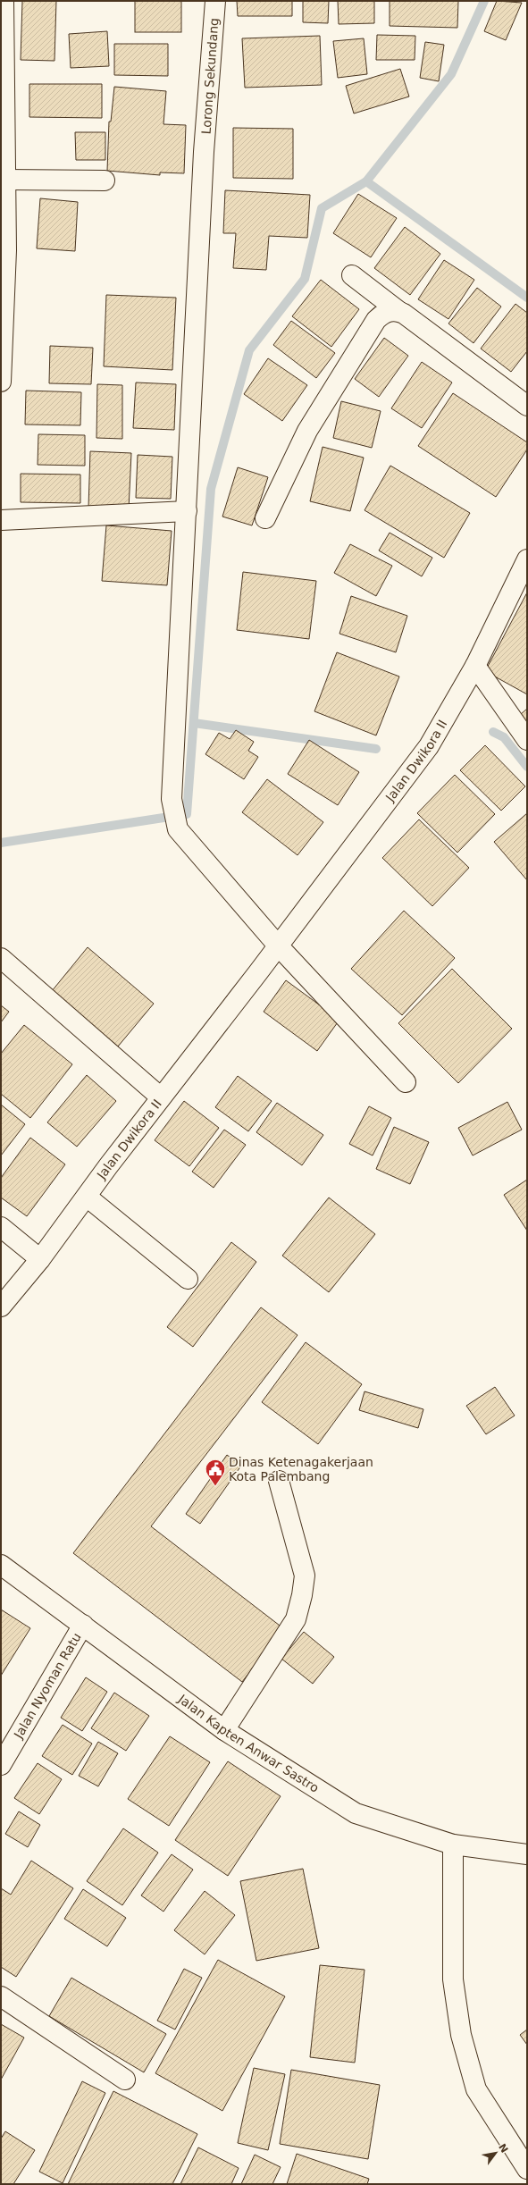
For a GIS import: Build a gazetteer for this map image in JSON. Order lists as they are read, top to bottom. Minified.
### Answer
{"streets":{"street":["Lorong Sekundang","Jalan Dwikora II","Jalan Nyoman Ratu","Jalan Kapten Anwar Sastro"]},"crossings":[["Lorong Sekundang","Jalan Dwikora II"],["Jalan Nyoman Ratu","Jalan Kapten Anwar Sastro"]],"places":{"public building":["Dinas Ketenagakerjaan Kota Palembang"]},"north":"top right"}
